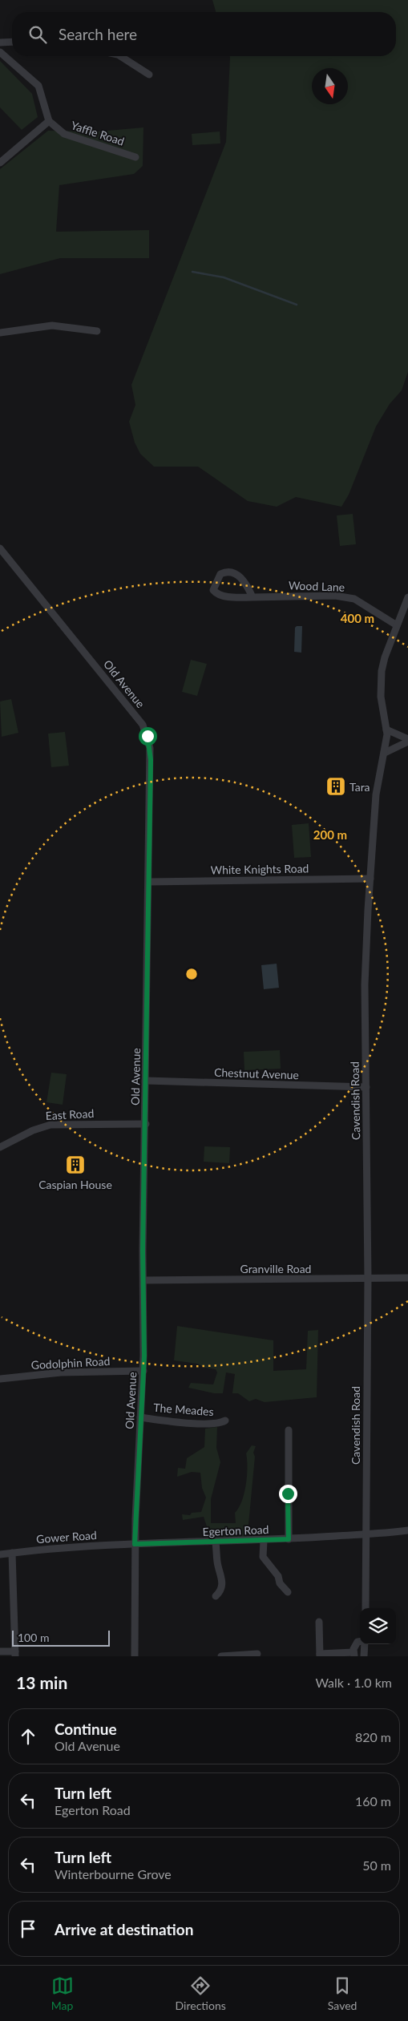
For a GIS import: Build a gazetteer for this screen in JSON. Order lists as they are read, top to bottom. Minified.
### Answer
{"streets":{"street":["Yaffle Road","Wood Lane","Old Avenue","White Knights Road","Chestnut Avenue","Cavendish Road","East Road","Granville Road","Godolphin Road","The Meades","Egerton Road","Gower Road"]},"crossings":[["Wood Lane","Cavendish Road"],["Old Avenue","White Knights Road"],["Old Avenue","Chestnut Avenue"],["Old Avenue","East Road"],["Old Avenue","Granville Road"],["Old Avenue","Godolphin Road"],["Old Avenue","The Meades"],["Old Avenue","Egerton Road"],["Old Avenue","Gower Road"],["White Knights Road","Cavendish Road"],["Chestnut Avenue","Cavendish Road"],["Cavendish Road","Granville Road"],["Cavendish Road","Egerton Road"],["Egerton Road","Gower Road"]],"places":{"building":["Tara","Caspian House"]},"scale_bar":"100 m","north":"bottom","page":{"search":"Search here","scale":"100 m","heading":["13 min","Walk · 1.0 km"],"list":[["Continue","Old Avenue","820 m"],["Turn left","Egerton Road","160 m"],["Turn left","Winterbourne Grove","50 m"],"Arrive at destination"],"nav":["Map","Directions","Saved"]},"rings":["400 m","200 m"]}
